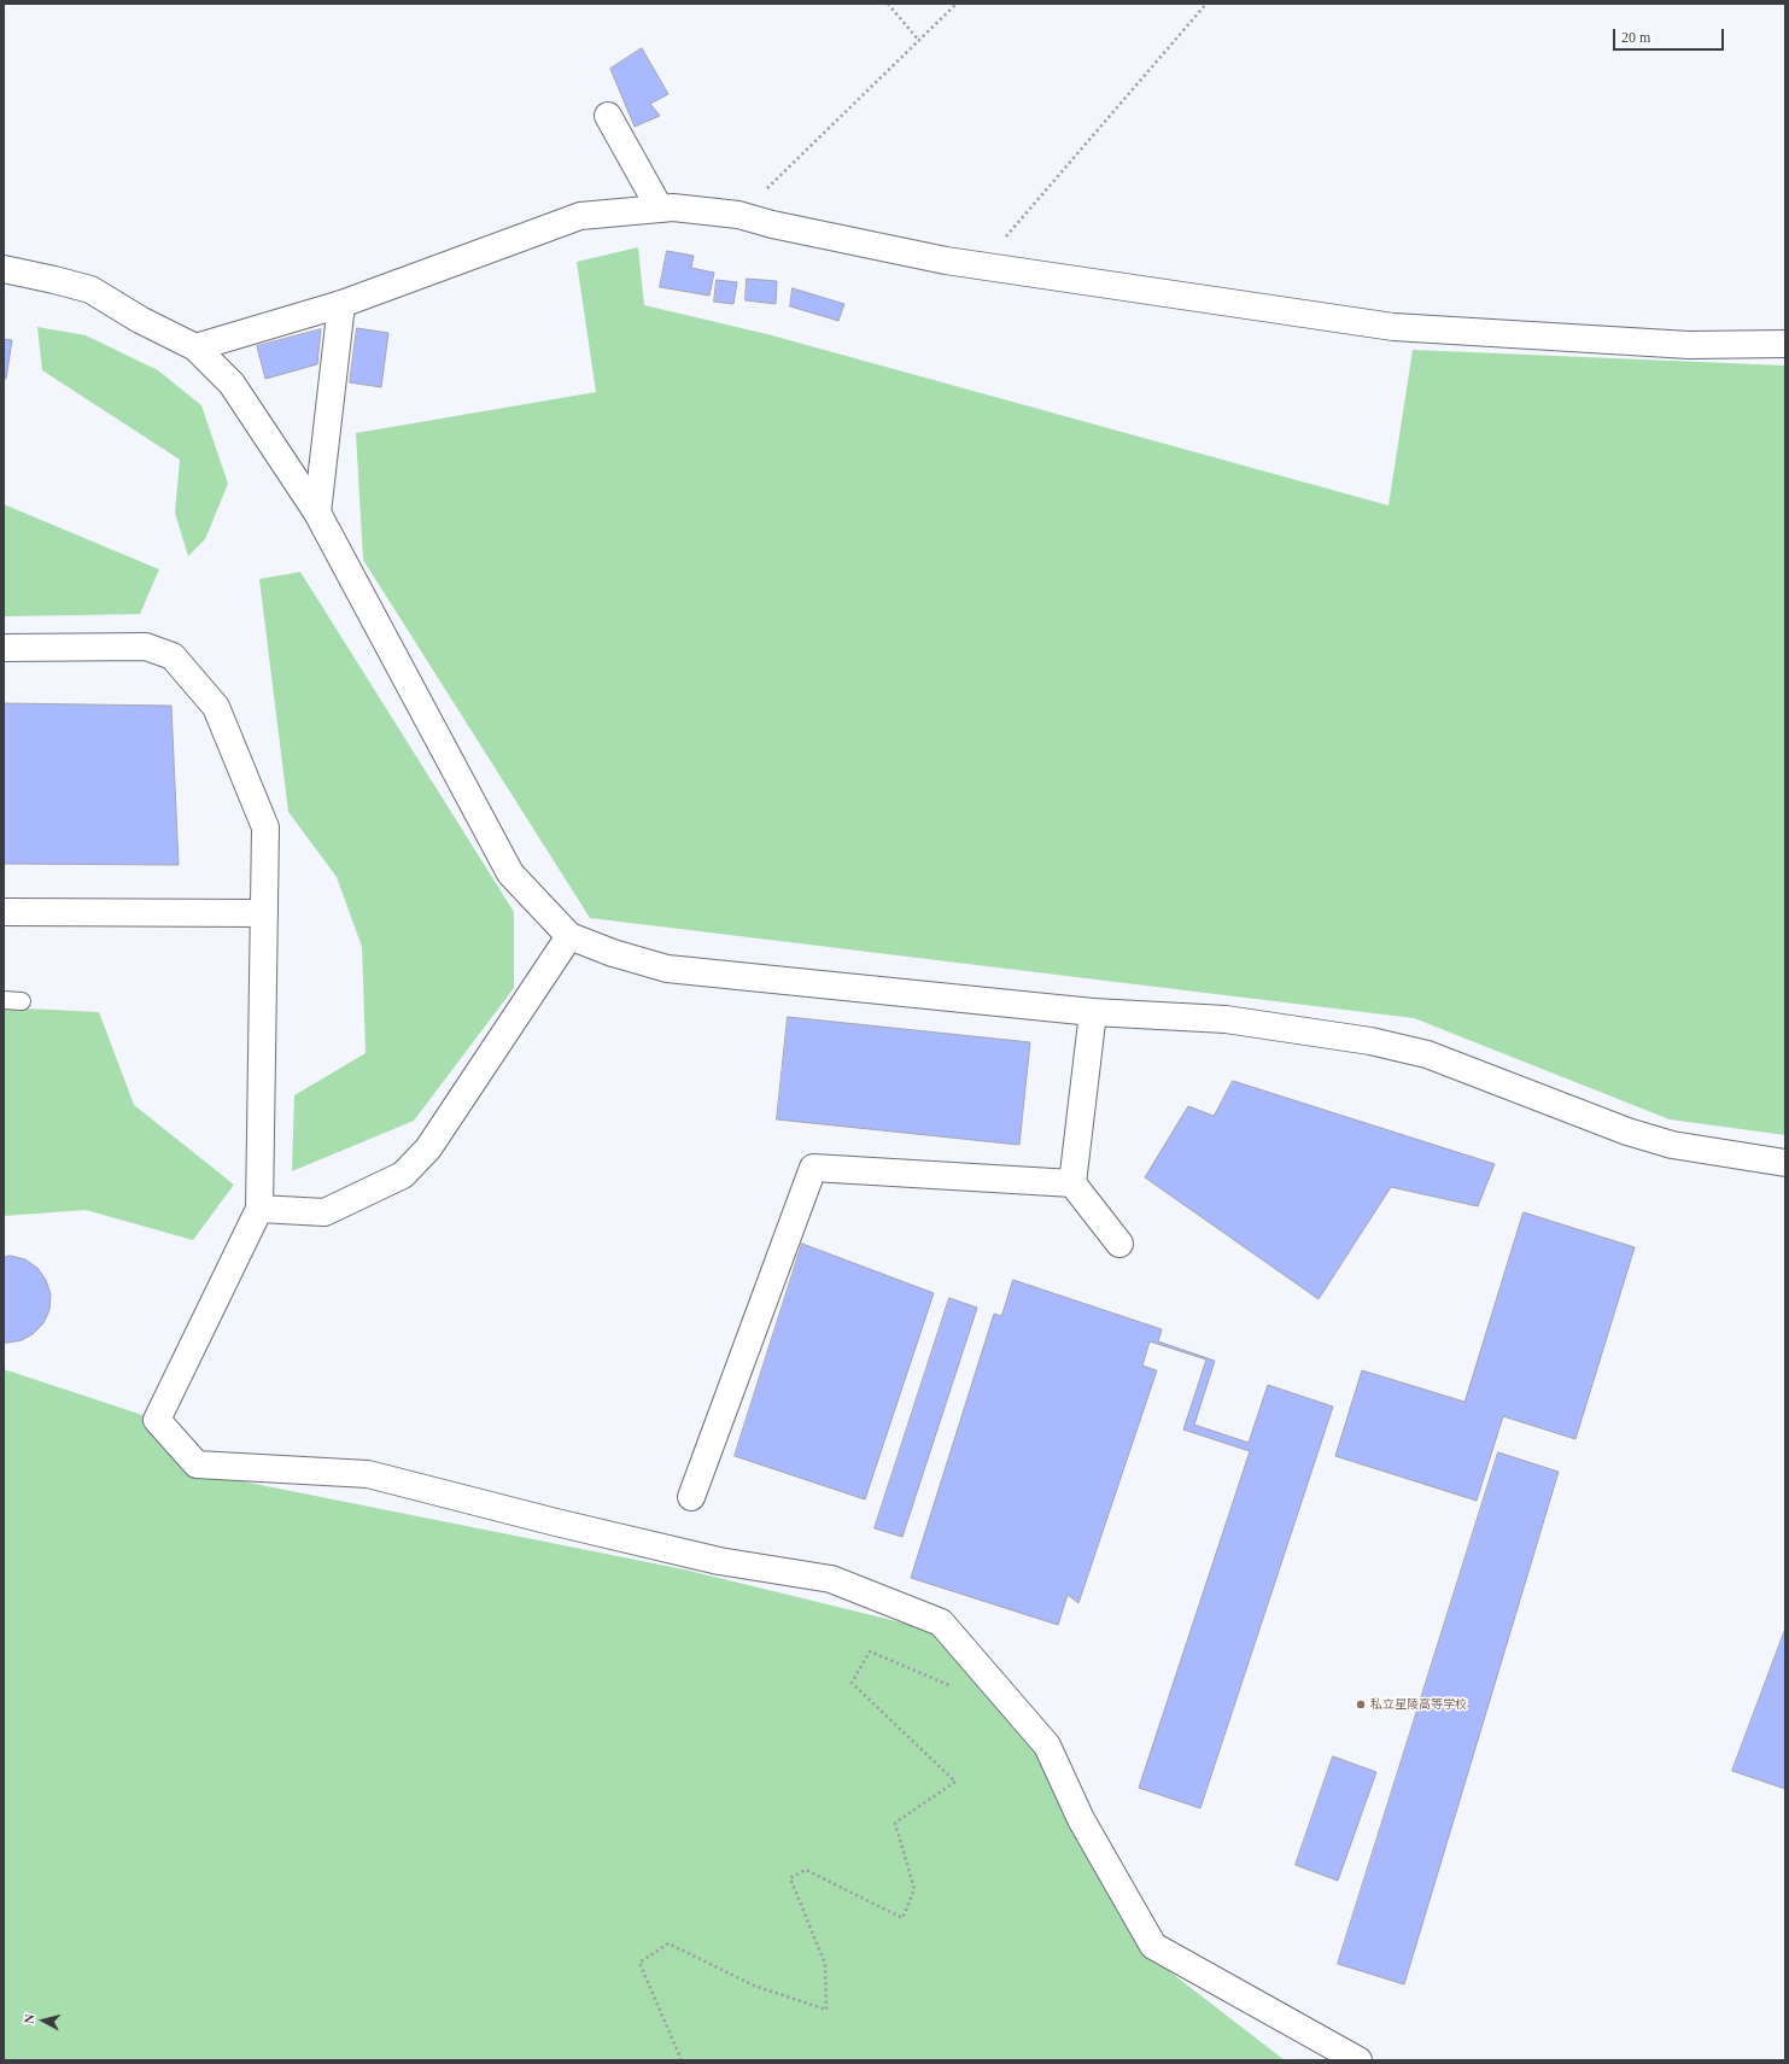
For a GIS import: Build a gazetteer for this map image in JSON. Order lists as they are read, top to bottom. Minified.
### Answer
{"places":["私立星陵高等学校"],"scale_bar":"20 m","north":"left"}
